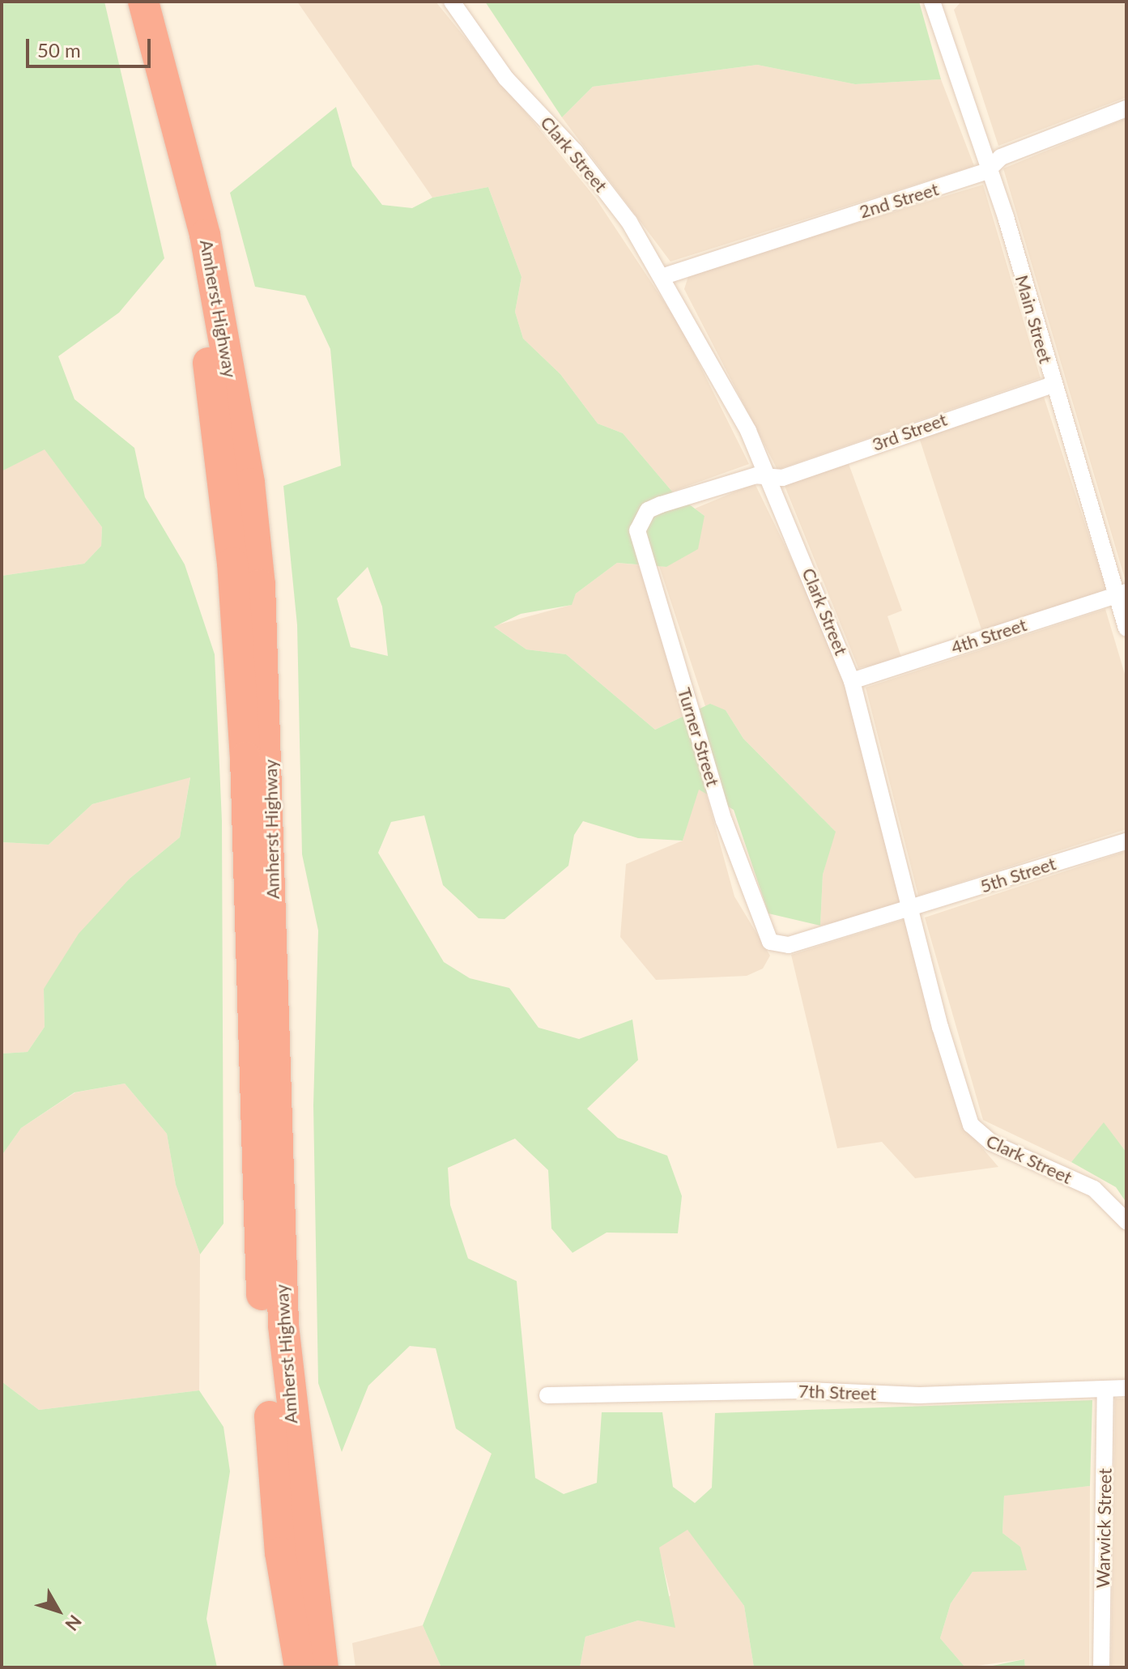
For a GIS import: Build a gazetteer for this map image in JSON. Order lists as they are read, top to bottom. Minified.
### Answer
{"streets":{"highway":["Amherst Highway"],"street":["Clark Street","2nd Street","Main Street","3rd Street","4th Street","Turner Street","5th Street","7th Street","Warwick Street"]},"crossings":[["Clark Street","2nd Street"],["Clark Street","3rd Street"],["Clark Street","4th Street"],["Clark Street","Turner Street"],["Clark Street","5th Street"],["2nd Street","Main Street"],["Main Street","3rd Street"],["Main Street","4th Street"],["3rd Street","Turner Street"],["Turner Street","5th Street"],["7th Street","Warwick Street"]],"scale_bar":"50 m","north":"bottom right"}
